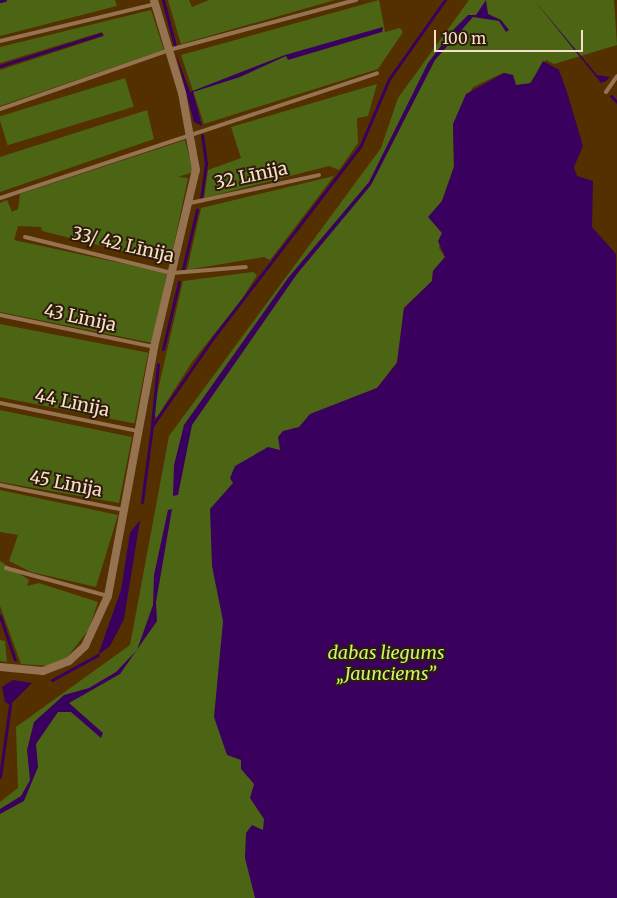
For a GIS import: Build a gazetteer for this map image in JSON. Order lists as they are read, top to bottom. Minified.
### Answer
{"streets":{"lane":["32 Līnija","33/ 42 Līnija","43 Līnija","44 Līnija","45 Līnija"]},"parks":["dabas liegums „Jaunciems”"],"scale_bar":"100 m"}
